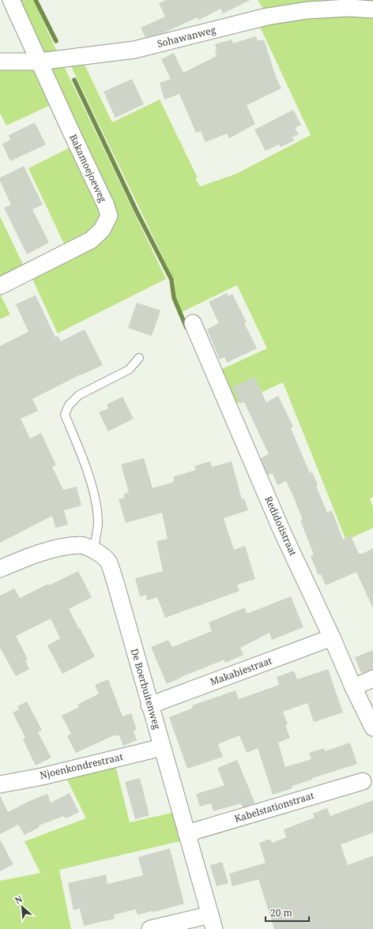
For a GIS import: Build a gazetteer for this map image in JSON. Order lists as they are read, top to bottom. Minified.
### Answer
{"streets":{"street":["Sohawanweg","Bakamoejoeweg","Redidotistraat","Makabiestraat","De Boerbuitenweg","Njoenkondrestraat","Kabelstationstraat"]},"crossings":[["Sohawanweg","Bakamoejoeweg"],["Redidotistraat","Makabiestraat"],["Makabiestraat","De Boerbuitenweg"],["De Boerbuitenweg","Njoenkondrestraat"],["De Boerbuitenweg","Kabelstationstraat"]],"scale_bar":"20 m","north":"top left"}
